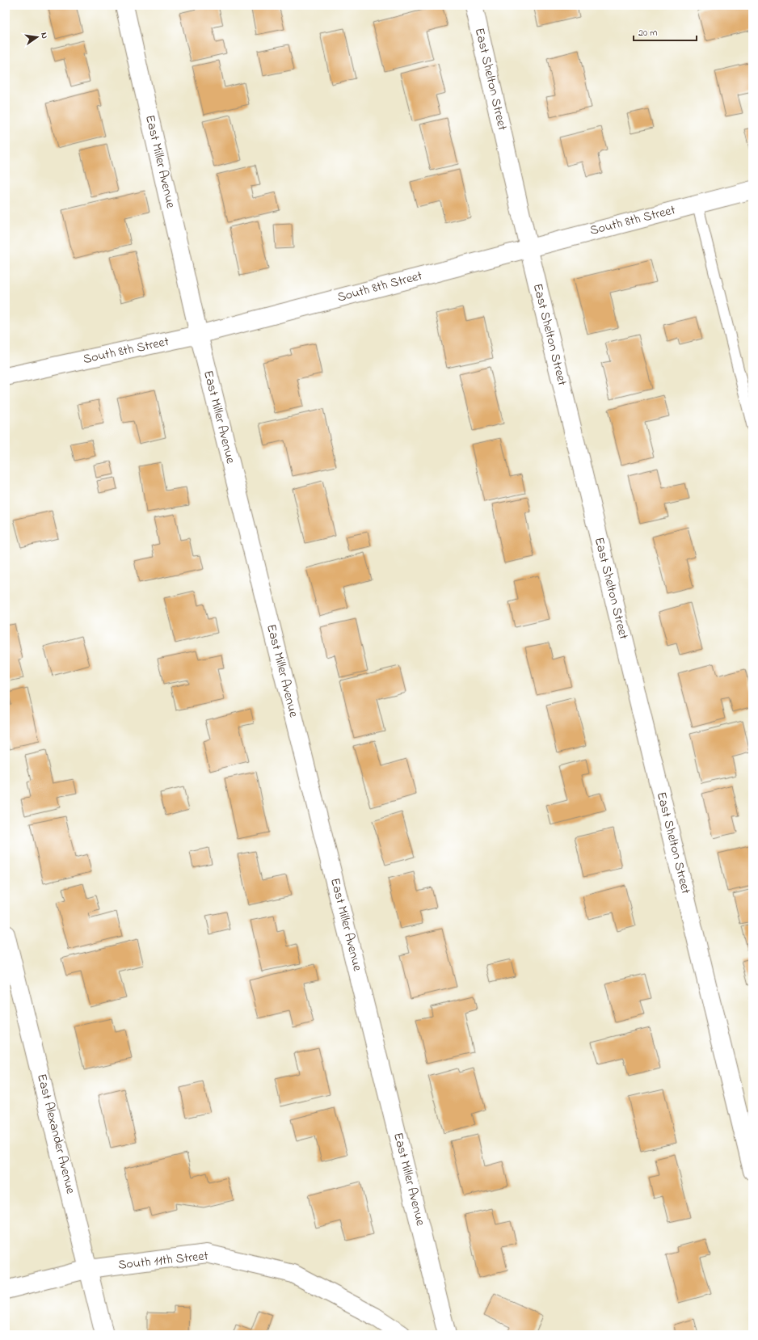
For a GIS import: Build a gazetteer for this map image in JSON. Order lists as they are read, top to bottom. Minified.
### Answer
{"streets":{"street":["East Shelton Street","East Miller Avenue","South 8th Street","East Alexander Avenue","South 11th Street"]},"crossings":[["East Shelton Street","South 8th Street"],["East Miller Avenue","South 8th Street"],["East Alexander Avenue","South 11th Street"]],"scale_bar":"20 m","north":"right"}
